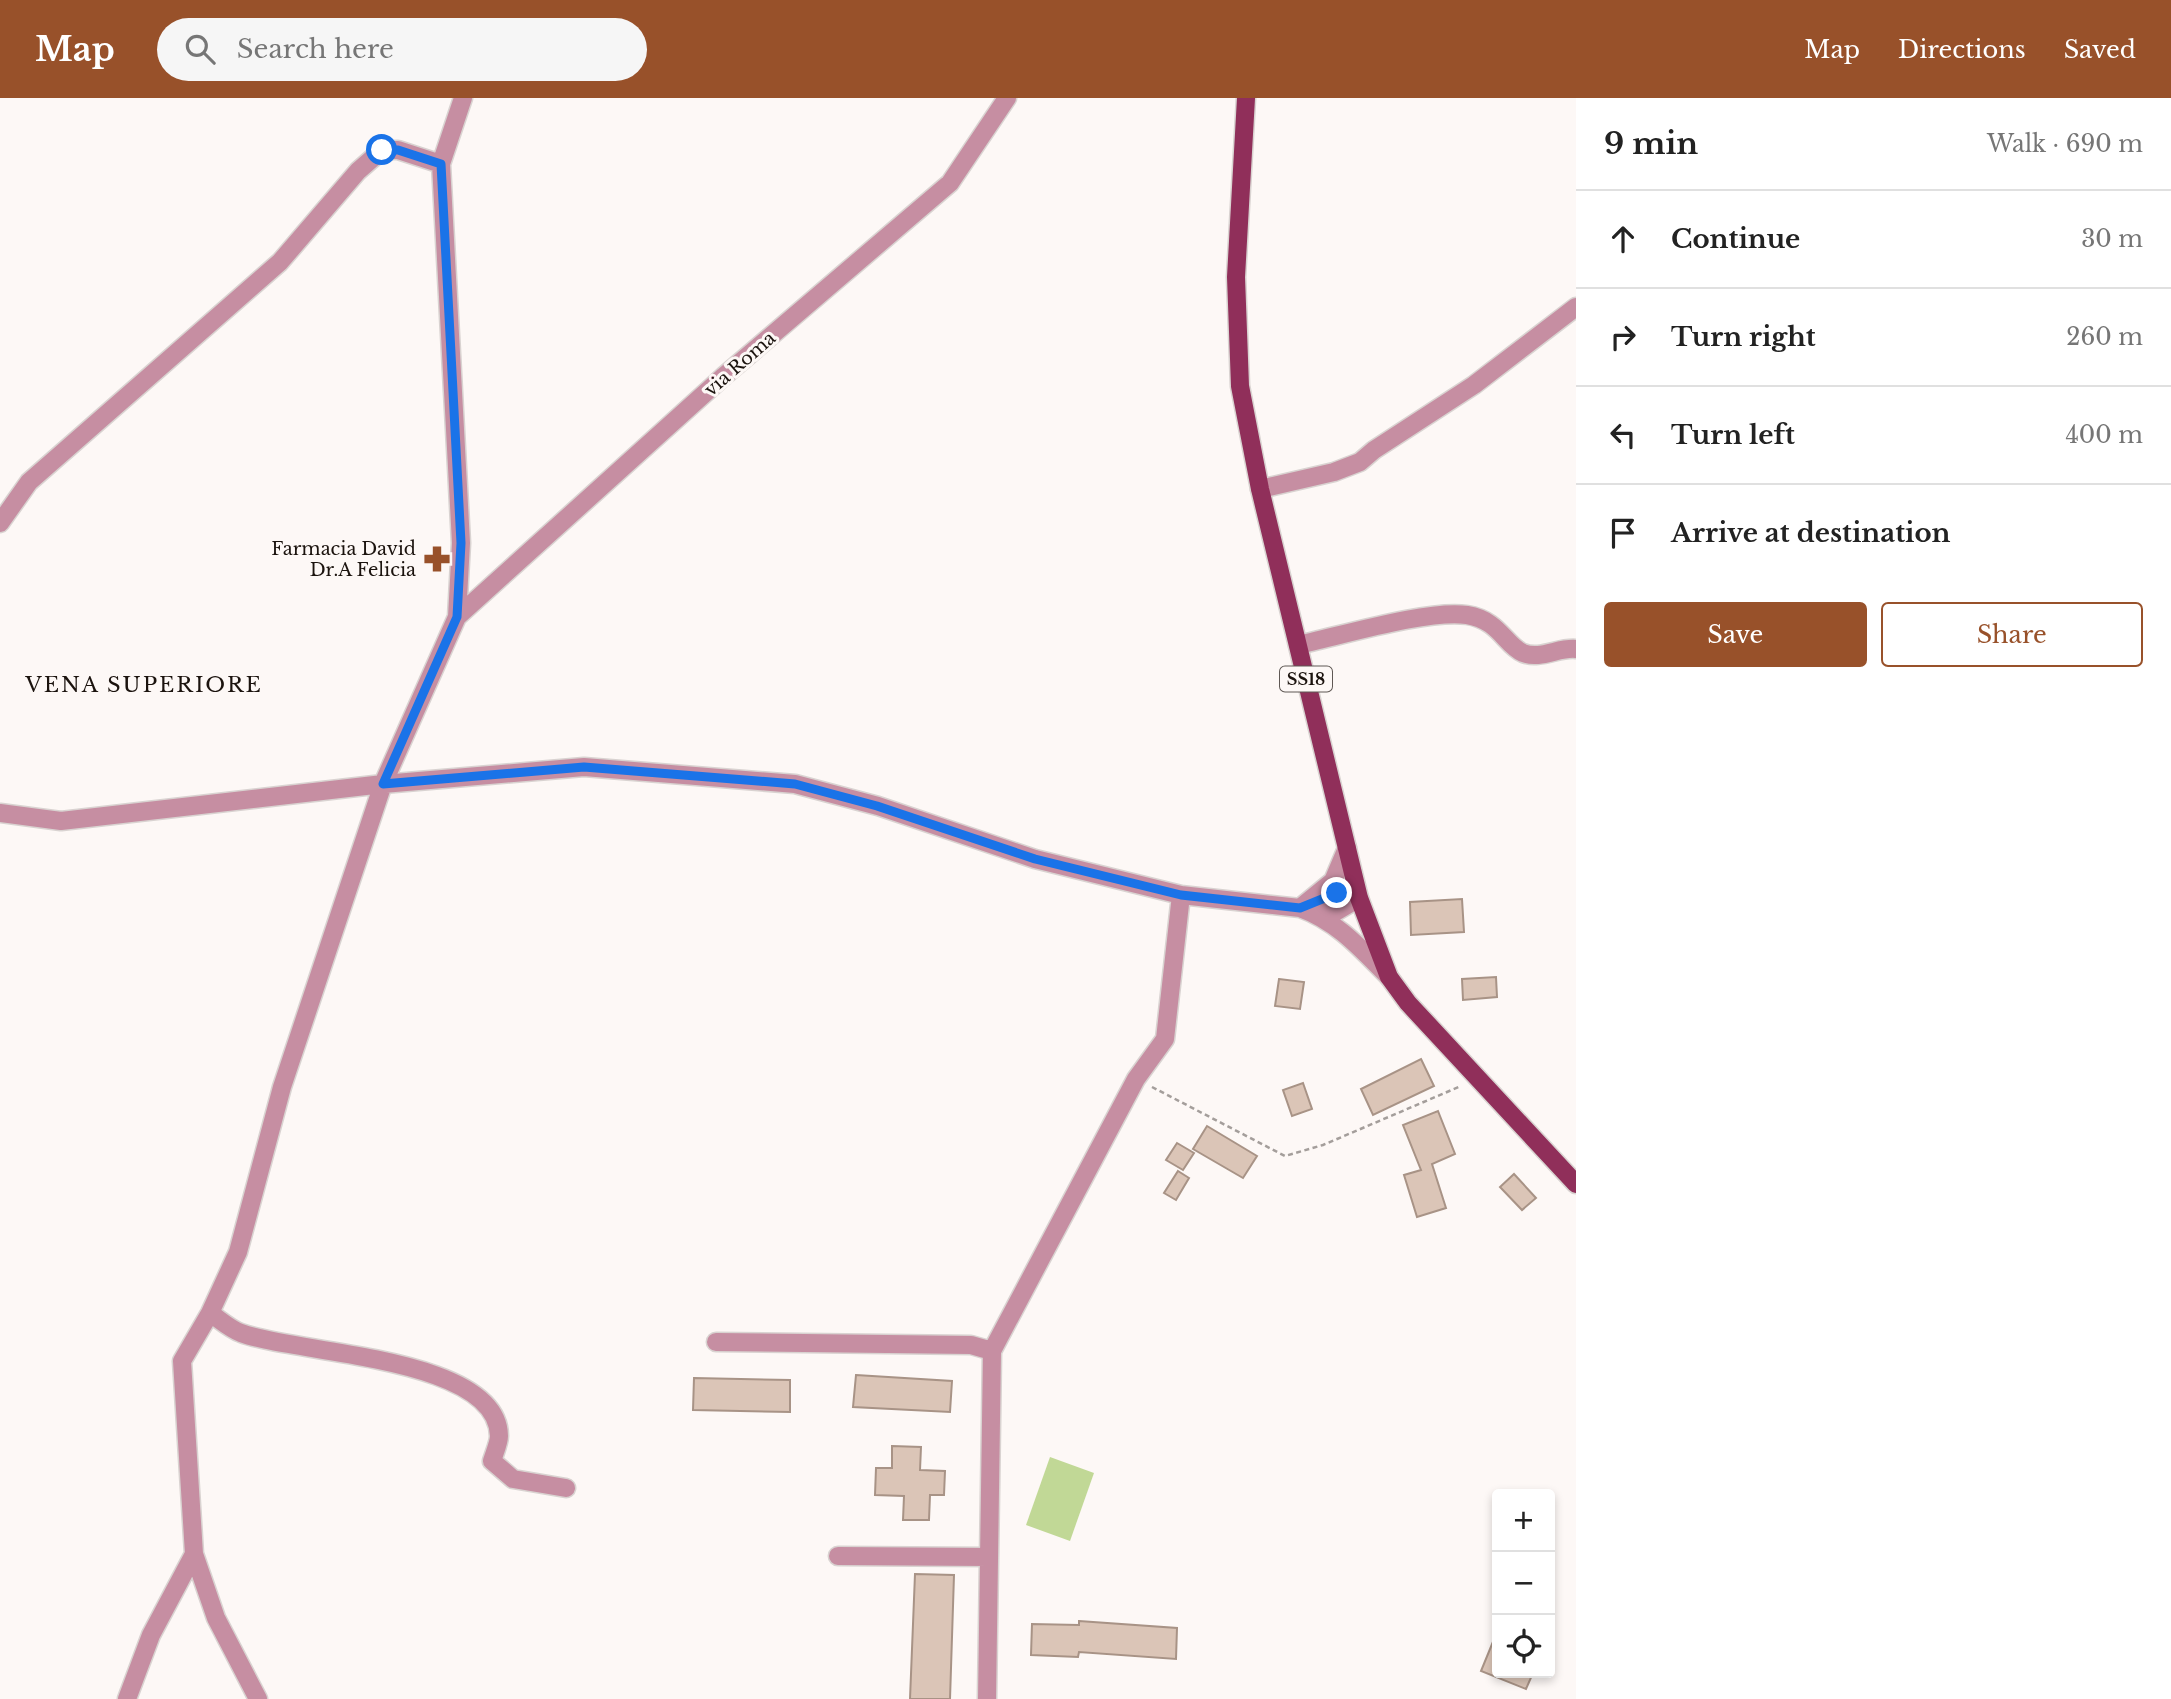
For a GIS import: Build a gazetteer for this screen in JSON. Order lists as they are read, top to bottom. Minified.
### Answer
{"streets":{"main road":["SS18"],"street":["via Roma"]},"districts":["VENA SUPERIORE"],"places":{"pharmacy":["Farmacia David Dr.A Felicia"]},"page":{"header":"Map","search":"Search here","nav":["Map","Directions","Saved"],"heading":["9 min","Walk · 690 m"],"list":[["Continue","30 m"],["Turn right","260 m"],["Turn left","400 m"],"Arrive at destination"],"buttons":["Save","Share"],"map_buttons":["+","−"]}}
